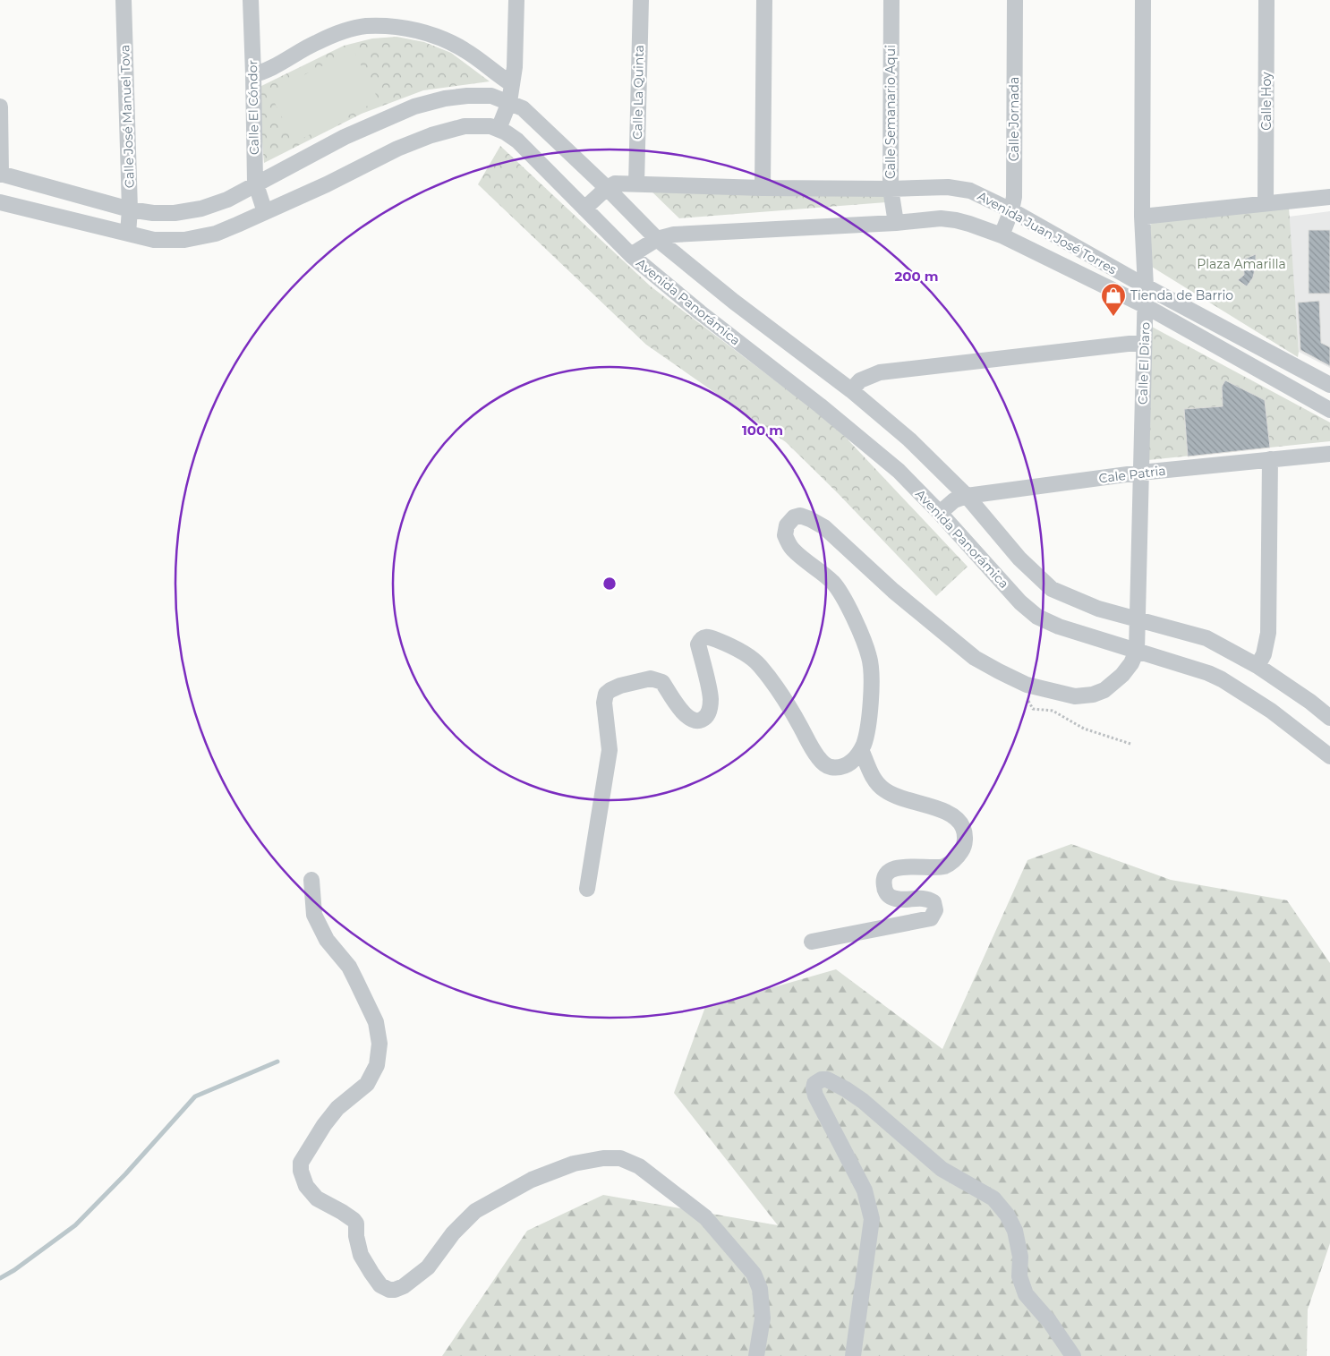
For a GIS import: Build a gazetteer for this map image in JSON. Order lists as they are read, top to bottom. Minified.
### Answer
{"streets":{"street":["Calle La Quinta","Calle Hoy","Calle El Cóndor","Calle Semanario Aqui","Calle José Manuel Tova","Calle Jornada","Avenida Juan José Torres","Avenida Panorámica","Calle El Diaro","Cale Patria"]},"crossings":[["Calle La Quinta","Avenida Juan José Torres"],["Calle Semanario Aqui","Avenida Juan José Torres"],["Calle Jornada","Avenida Juan José Torres"],["Avenida Juan José Torres","Avenida Panorámica"],["Avenida Juan José Torres","Calle El Diaro"],["Avenida Panorámica","Calle El Diaro"],["Avenida Panorámica","Cale Patria"],["Calle El Diaro","Cale Patria"]],"parks":["Plaza Amarilla"],"places":{"shop":["Tienda de Barrio"]},"rings":["200 m","100 m"]}
